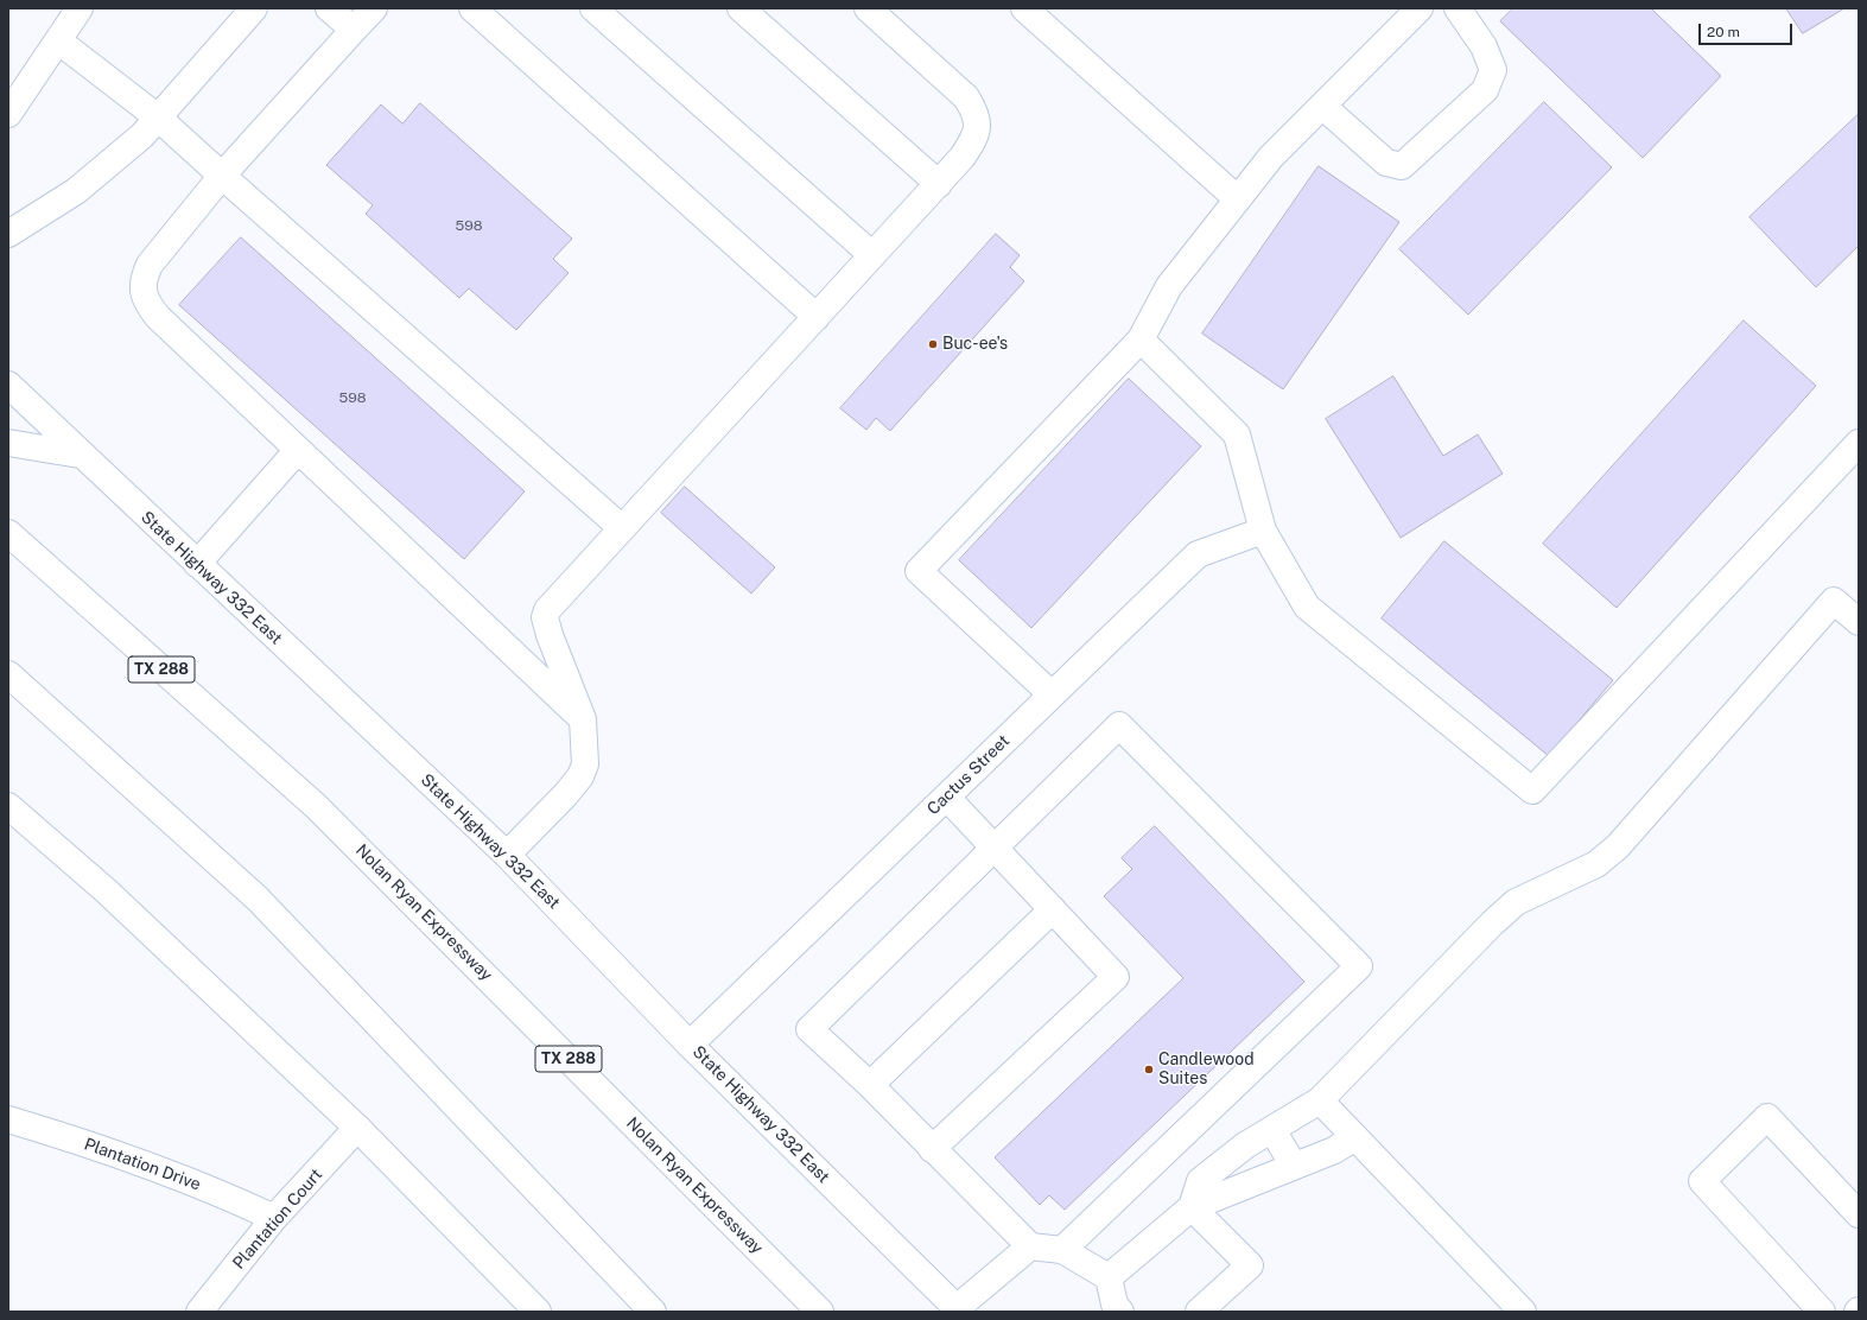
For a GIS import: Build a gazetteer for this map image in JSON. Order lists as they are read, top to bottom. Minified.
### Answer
{"streets":{"main road":["State Highway 332 East","TX 288","Cactus Street","Nolan Ryan Expressway","Plantation Drive","Plantation Court"]},"crossings":[["State Highway 332 East","Cactus Street"],["Plantation Drive","Plantation Court"]],"places":["Buc-ee's","Candlewood Suites"],"house_numbers":["598","598"],"scale_bar":"20 m"}
